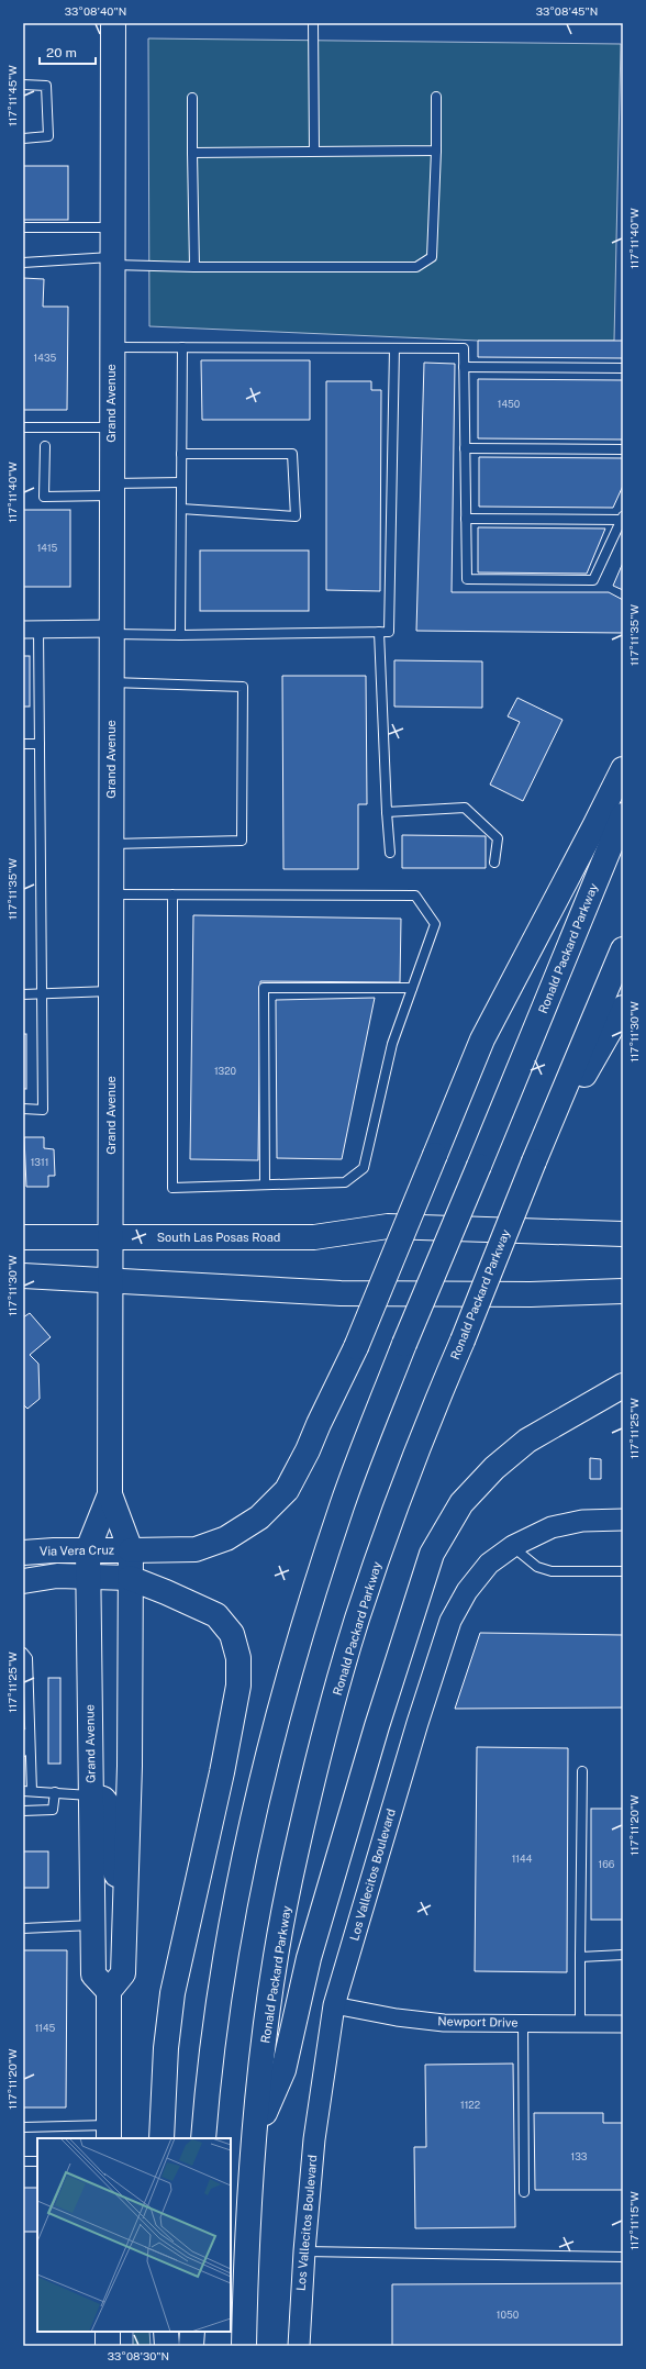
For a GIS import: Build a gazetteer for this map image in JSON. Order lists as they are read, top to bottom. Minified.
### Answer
{"streets":{"main road":["Grand Avenue","Ronald Packard Parkway","South Las Posas Road","Via Vera Cruz"],"street":["Los Vallecitos Boulevard","Newport Drive"]},"crossings":[["Grand Avenue","South Las Posas Road"],["Grand Avenue","Via Vera Cruz"],["Los Vallecitos Boulevard","Newport Drive"]],"house_numbers":["1435","1450","1415","1320","1311","1144","166","1145","1122","133","1050"],"scale_bar":"20 m","coordinates":["33°08'40\"N","33°08'45\"N","117°11'45\"W","117°11'40\"W","117°11'35\"W","117°11'30\"W","117°11'25\"W","117°11'20\"W","117°11'15\"W","33°08'30\"N"]}
